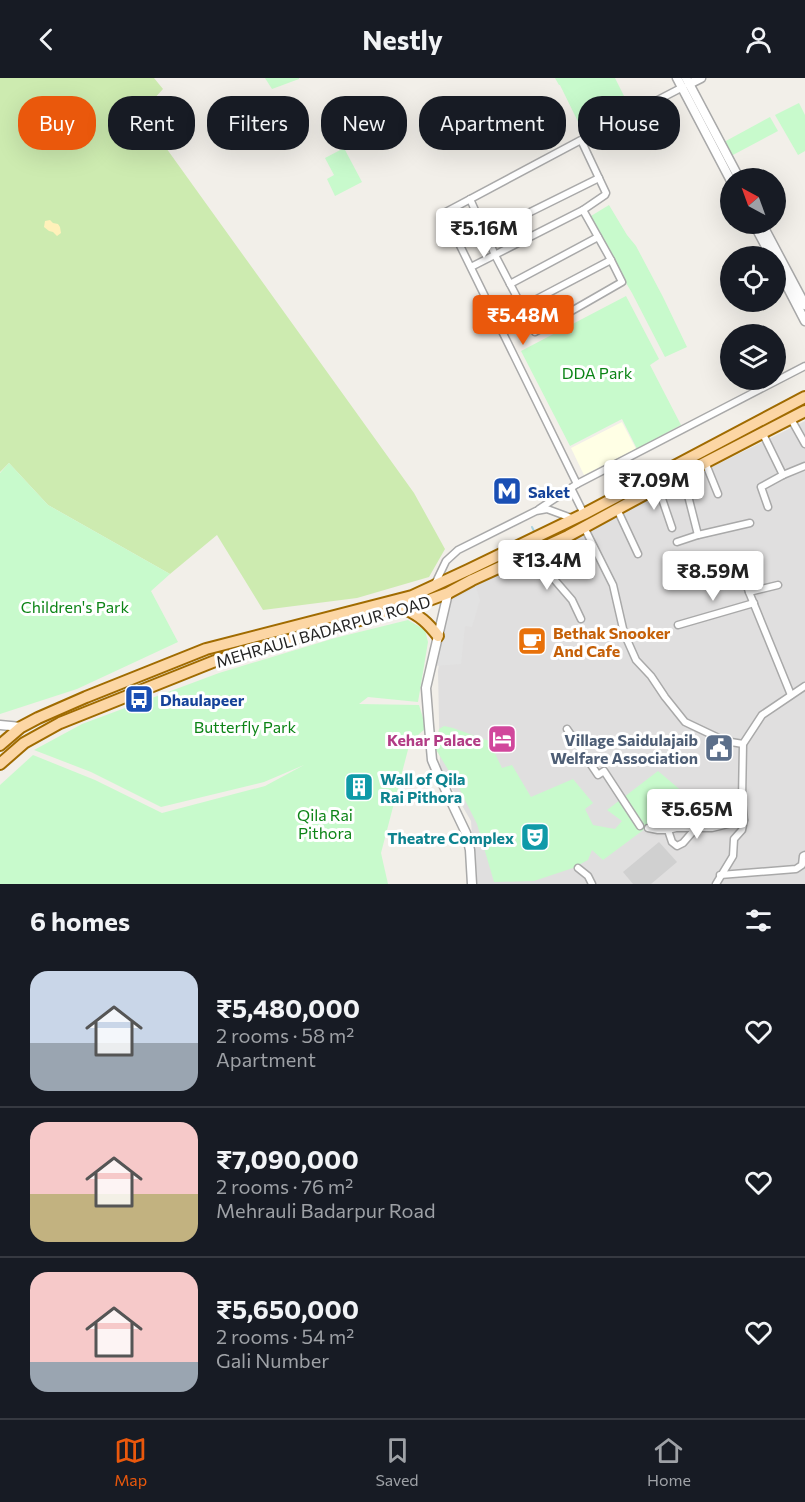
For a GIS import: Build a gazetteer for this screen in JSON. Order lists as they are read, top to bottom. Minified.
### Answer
{"streets":{"main road":["MEHRAULI BADARPUR ROAD"]},"parks":["DDA Park","Children's Park","Butterfly Park","Qila Rai Pithora"],"places":{"metro station":["Saket"],"cafe":["Bethak Snooker And Cafe"],"bus stop":["Dhaulapeer"],"hotel":["Kehar Palace"],"public building":["Village Saidulajaib Welfare Association"],"building":["Wall of Qila Rai Pithora"],"theatre":["Theatre Complex"]},"north":"top left","page":{"header":"Nestly","chip":["Buy","Rent","Filters","New","Apartment","House"],"price":["₹5.16M","₹5.48M","₹7.09M","₹13.4M","₹8.59M","₹5.65M"],"heading":"6 homes","list":[{"name":"₹5,480,000","note":"2 rooms · 58 m² · Apartment"},{"name":"₹7,090,000","note":"2 rooms · 76 m² · Mehrauli Badarpur Road"},{"name":"₹5,650,000","note":"2 rooms · 54 m² · Gali Number"}],"tabs":["Map","Saved","Home"]}}
